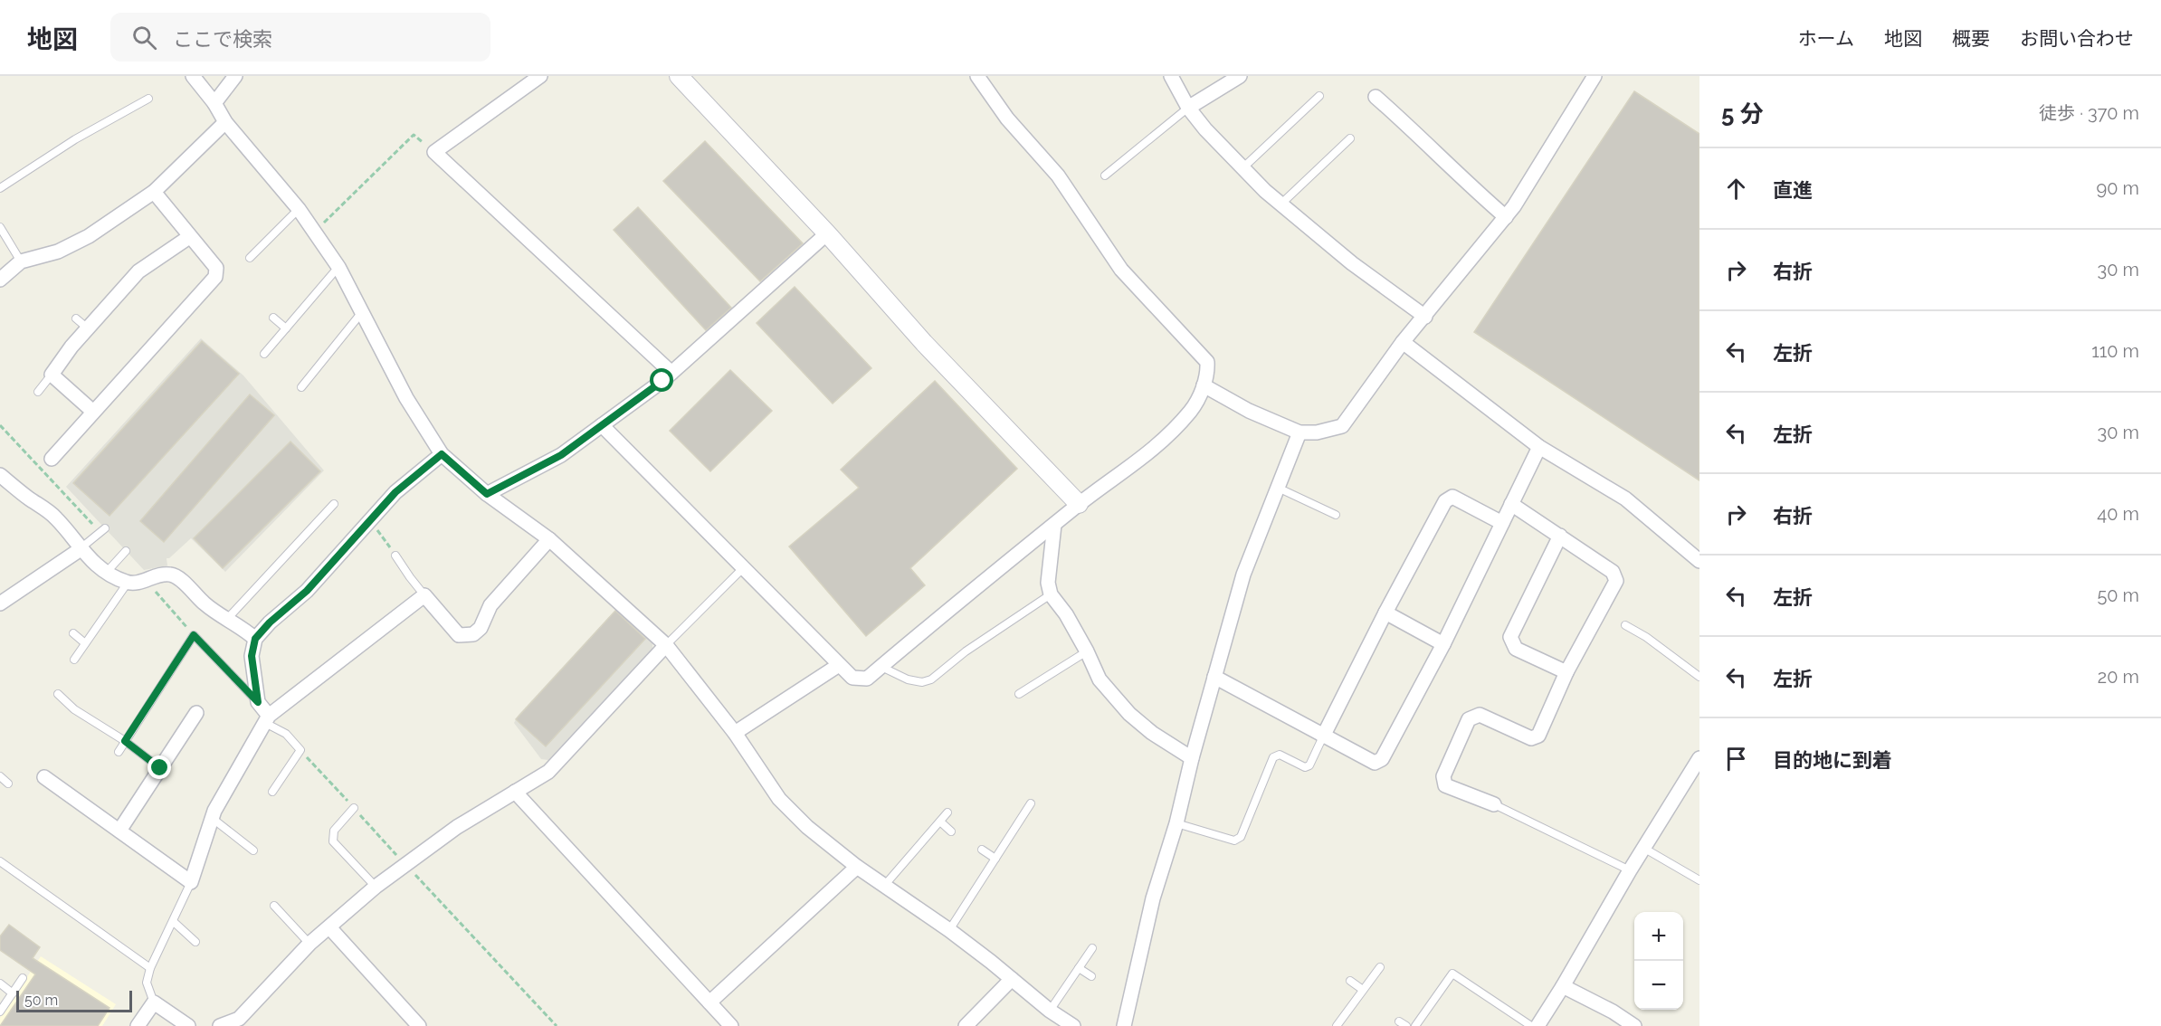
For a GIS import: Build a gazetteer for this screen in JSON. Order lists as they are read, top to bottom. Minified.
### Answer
{"scale_bar":"50 m","page":{"header":"地図","search":"ここで検索","nav":["ホーム","地図","概要","お問い合わせ"],"heading":["5 分","徒歩 · 370 m"],"list":[["直進","90 m"],["右折","30 m"],["左折","110 m"],["左折","30 m"],["右折","40 m"],["左折","50 m"],["左折","20 m"],"目的地に到着"],"map_buttons":["+","−"],"scale":"50 m"}}
